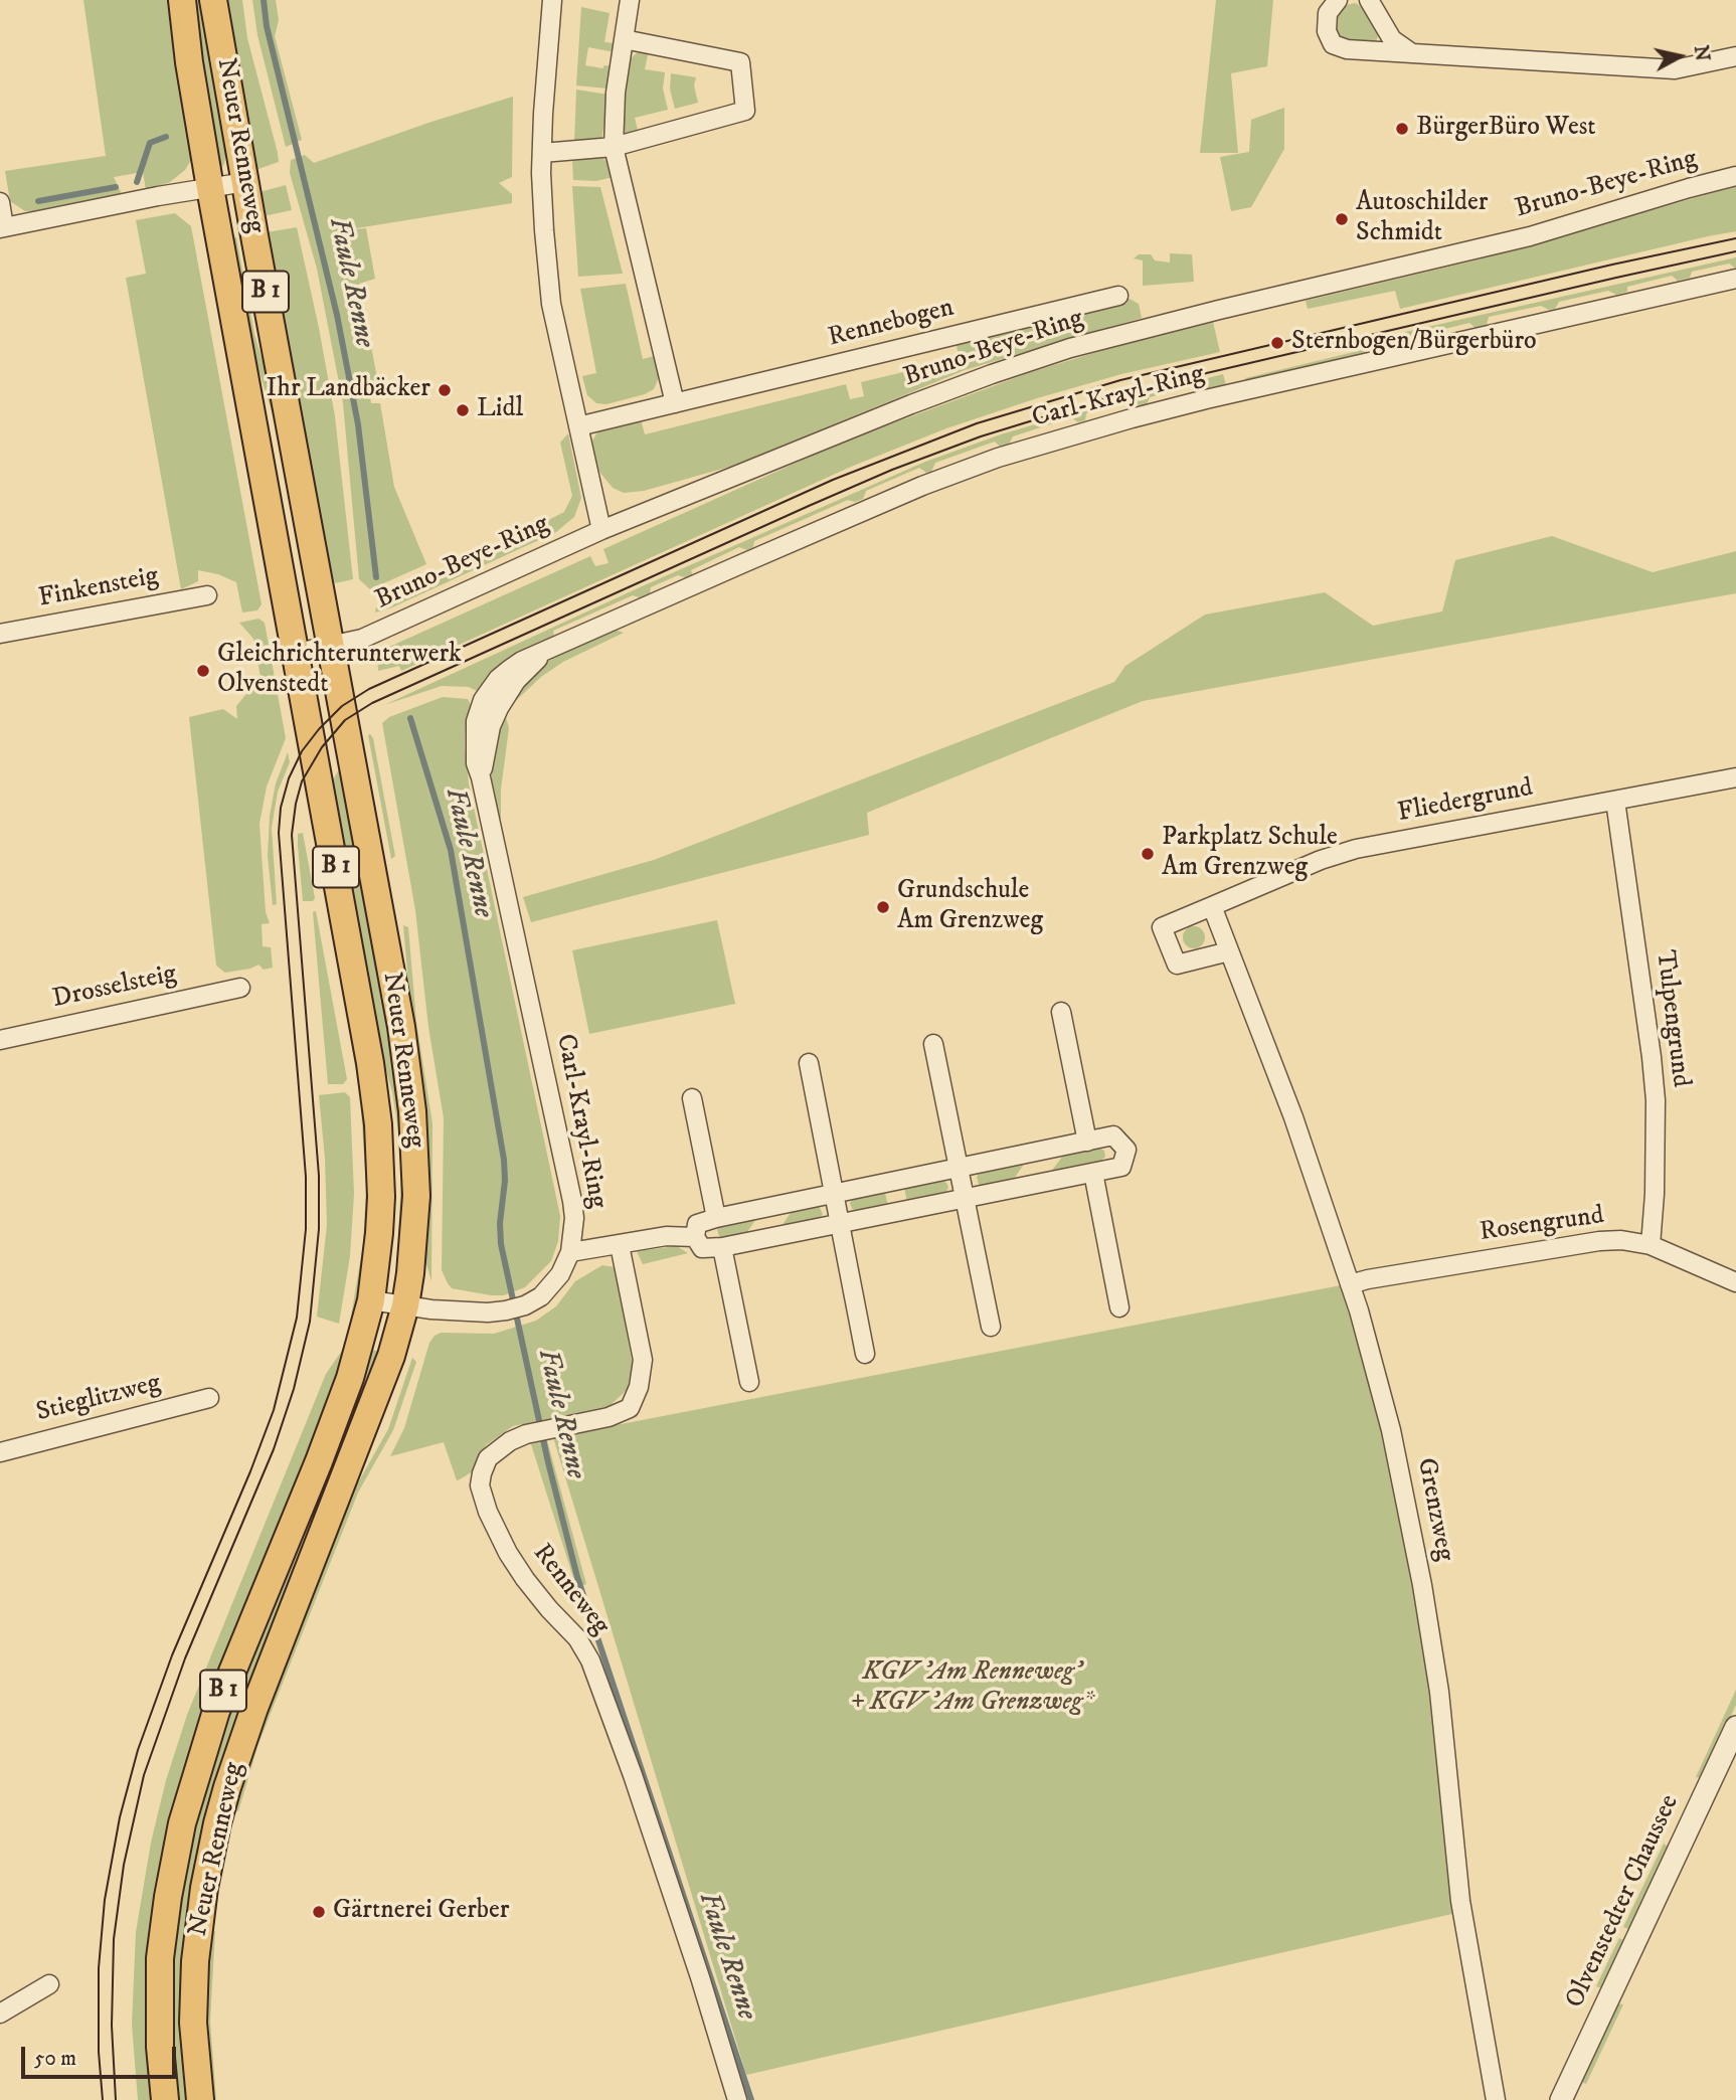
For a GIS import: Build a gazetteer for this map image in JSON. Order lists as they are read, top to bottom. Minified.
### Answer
{"streets":{"main road":["Neuer Renneweg","B 1"],"street":["Bruno-Beye-Ring","Rennebogen","Carl-Krayl-Ring","Finkensteig","Fliedergrund","Drosselsteig","Tulpengrund","Rosengrund","Stieglitzweg","Grenzweg","Renneweg","Olvenstedter Chaussee"]},"crossings":[["Neuer Renneweg","Bruno-Beye-Ring"],["Neuer Renneweg","Carl-Krayl-Ring"],["Fliedergrund","Tulpengrund"],["Fliedergrund","Grenzweg"],["Tulpengrund","Rosengrund"],["Rosengrund","Grenzweg"]],"water":["Faule Renne"],"parks":["KGV 'Am Renneweg' + KGV 'Am Grenzweg*"],"places":["BürgerBüro West","Autoschilder Schmidt","Sternbogen/Bürgerbüro","Ihr Landbäcker","Lidl","Gleichrichterunterwerk Olvenstedt","Parkplatz Schule Am Grenzweg","Grundschule Am Grenzweg","Gärtnerei Gerber"],"scale_bar":"50 m","north":"right"}
